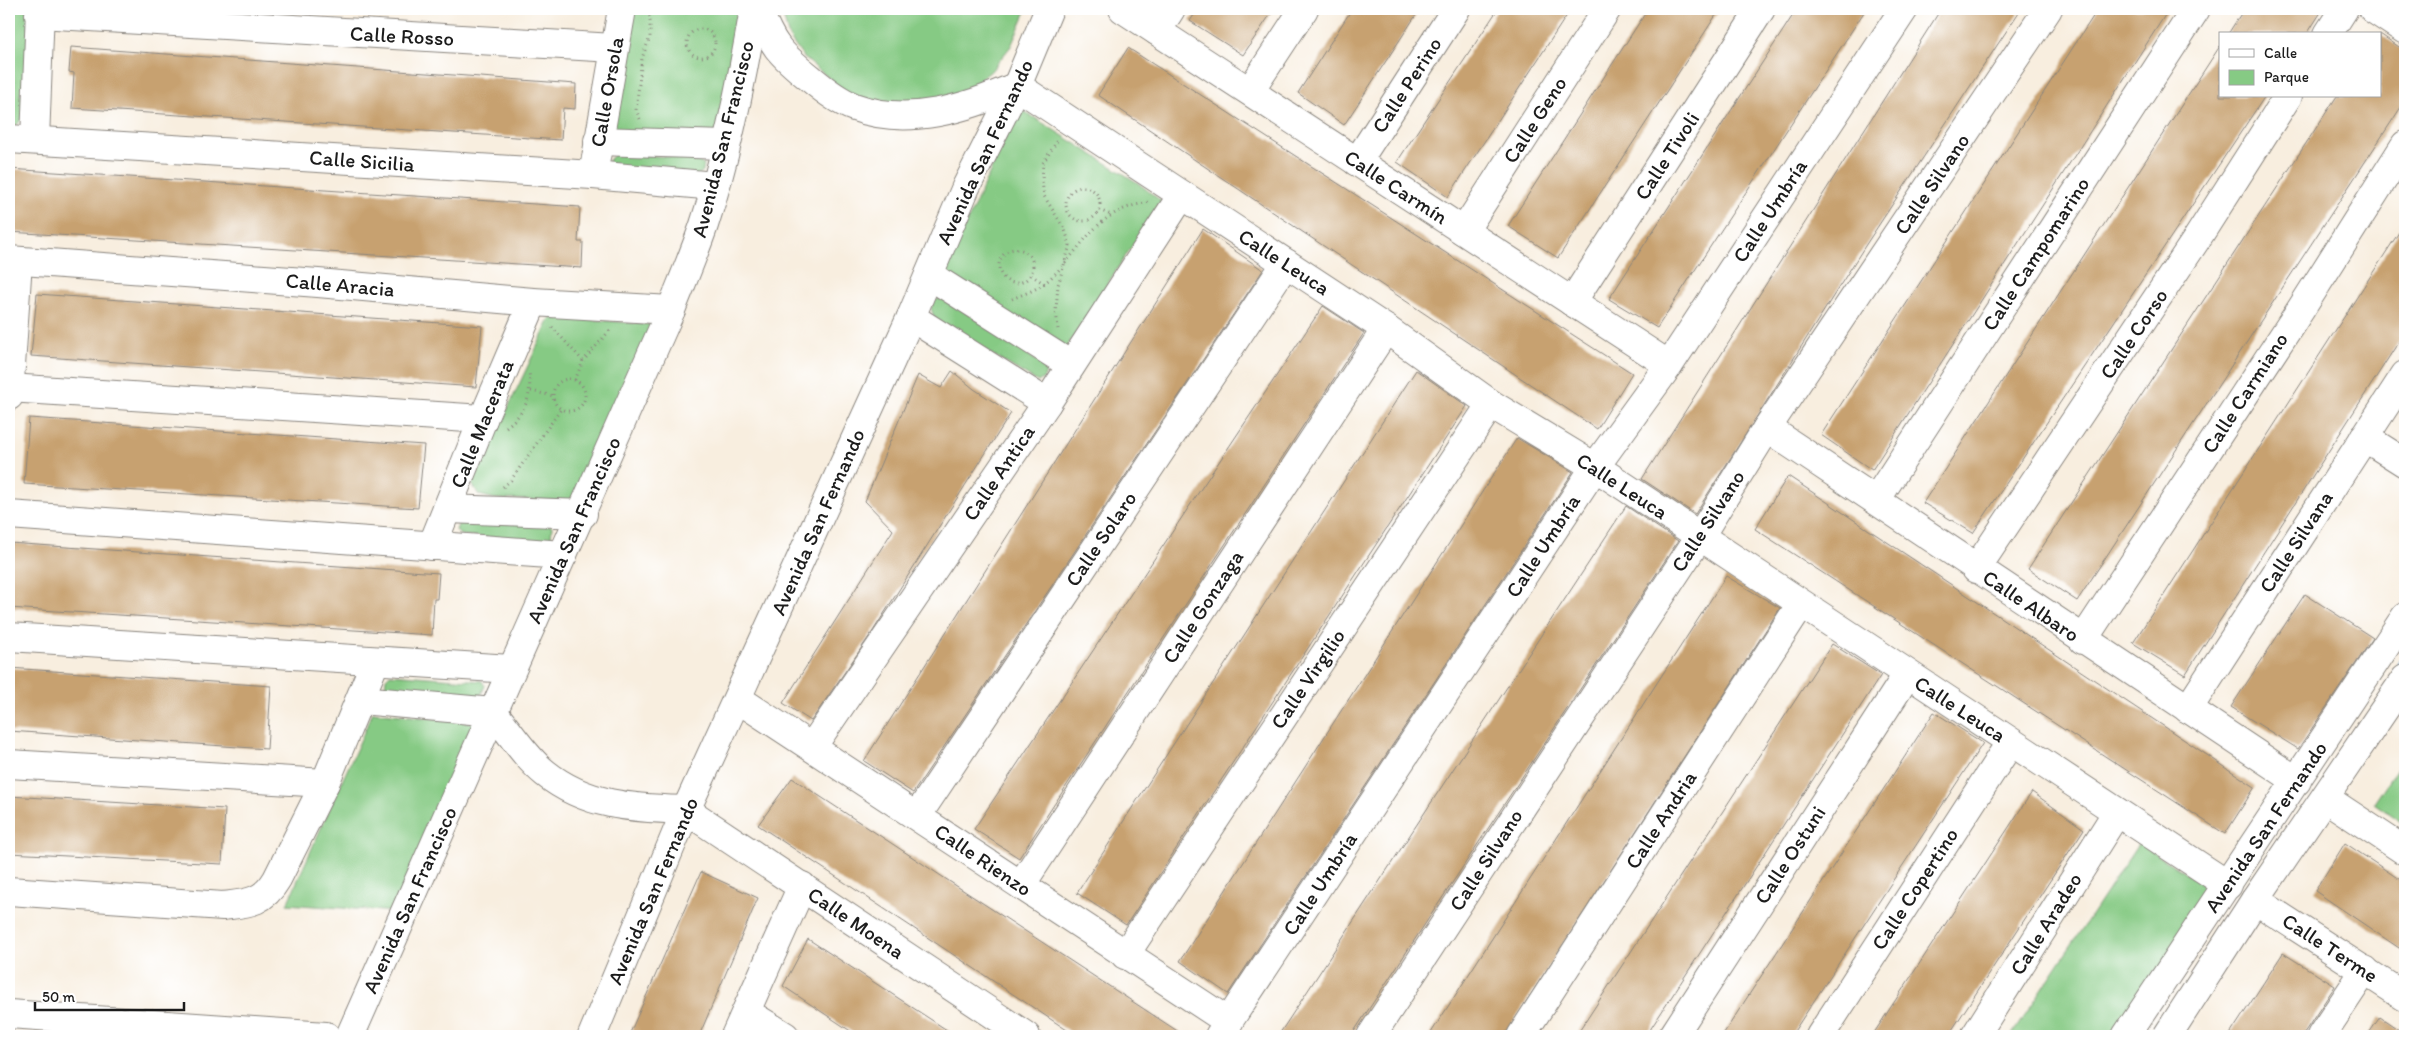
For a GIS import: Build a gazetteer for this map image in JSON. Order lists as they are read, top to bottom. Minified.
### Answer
{"streets":{"street":["Calle Rosso","Calle Perino","Calle Orsola","Calle Geno","Avenida San Francisco","Avenida San Fernando","Calle Tivoli","Calle Sicilia","Calle Silvano","Calle Carmín","Calle Umbría","Calle Campomarino","Calle Leuca","Calle Aracia","Calle Corso","Calle Carmiano","Calle Macerata","Calle Antica","Calle Solaro","Calle Silvana","Calle Albaro","Calle Gonzaga","Calle Virgilio","Calle Andria","Calle Ostuni","Calle Rienzo","Calle Copertino","Calle Moena","Calle Aradeo","Calle Terme"]},"crossings":[["Calle Rosso","Calle Orsola"],["Calle Perino","Calle Carmín"],["Calle Orsola","Calle Sicilia"],["Calle Geno","Calle Carmín"],["Avenida San Francisco","Calle Sicilia"],["Avenida San Francisco","Calle Aracia"],["Avenida San Fernando","Calle Leuca"],["Avenida San Fernando","Calle Albaro"],["Avenida San Fernando","Calle Rienzo"],["Avenida San Fernando","Calle Moena"],["Avenida San Fernando","Calle Terme"],["Calle Tivoli","Calle Carmín"],["Calle Silvano","Calle Leuca"],["Calle Silvano","Calle Albaro"],["Calle Carmín","Calle Umbría"],["Calle Umbría","Calle Leuca"],["Calle Umbría","Calle Rienzo"],["Calle Campomarino","Calle Albaro"],["Calle Leuca","Calle Antica"],["Calle Leuca","Calle Solaro"],["Calle Leuca","Calle Gonzaga"],["Calle Leuca","Calle Virgilio"],["Calle Leuca","Calle Andria"],["Calle Leuca","Calle Ostuni"],["Calle Leuca","Calle Copertino"],["Calle Leuca","Calle Aradeo"],["Calle Aracia","Calle Macerata"],["Calle Corso","Calle Albaro"],["Calle Carmiano","Calle Albaro"],["Calle Antica","Calle Rienzo"],["Calle Solaro","Calle Rienzo"],["Calle Silvana","Calle Albaro"],["Calle Gonzaga","Calle Rienzo"],["Calle Virgilio","Calle Rienzo"]],"legend":["Calle","Parque"],"scale_bar":"50 m"}
